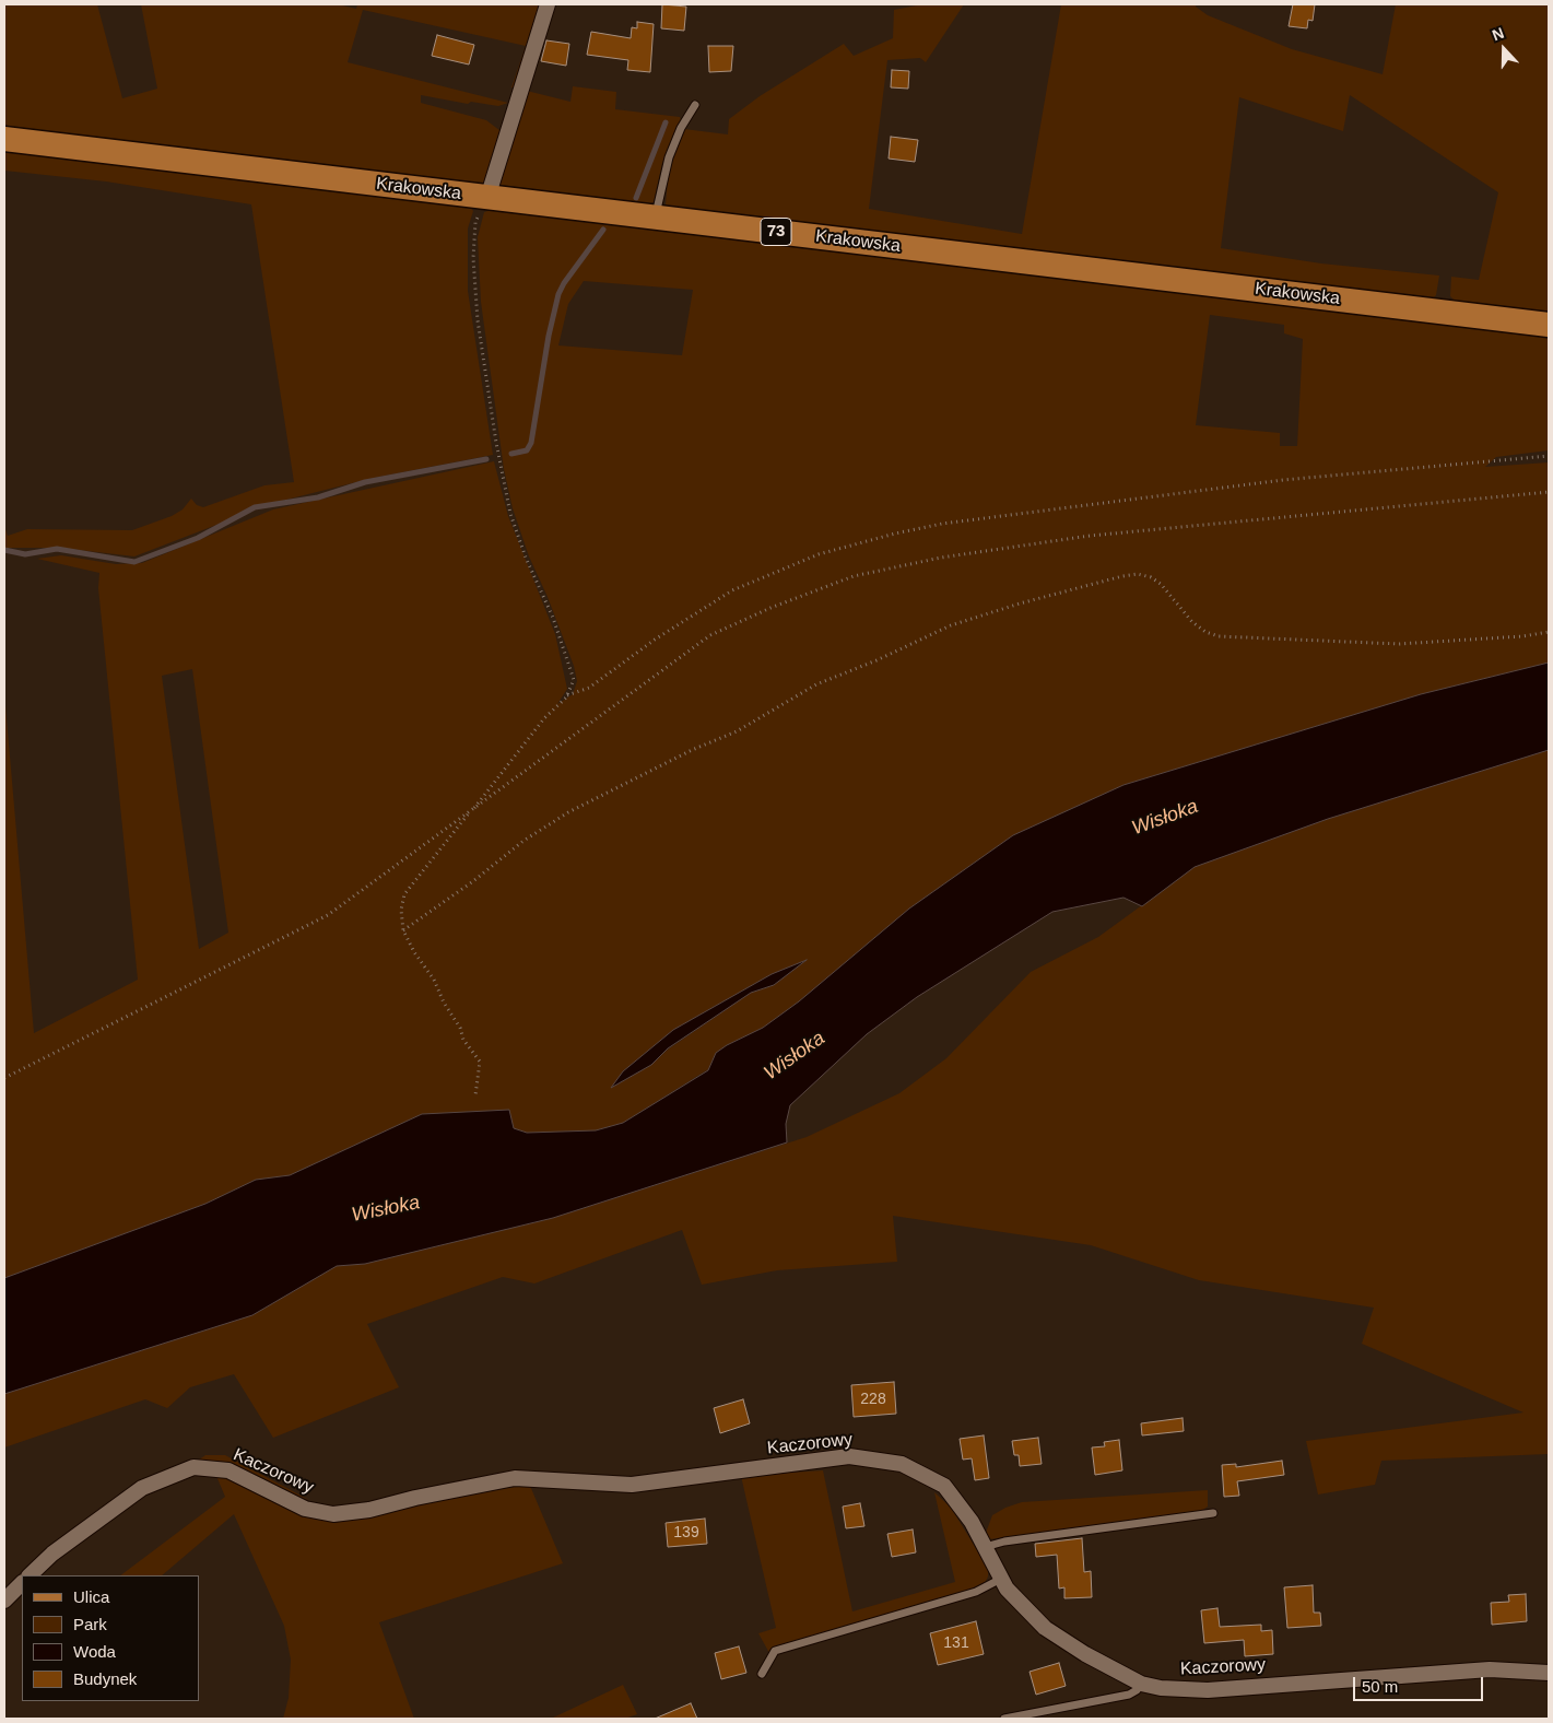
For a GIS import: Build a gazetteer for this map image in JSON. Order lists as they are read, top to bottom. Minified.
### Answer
{"streets":{"main road":["Krakowska","73"],"street":["Kaczorowy"]},"water":["Wisłoka"],"house_numbers":["228","139","131"],"legend":["Ulica","Park","Woda","Budynek"],"scale_bar":"50 m","north":"top"}
